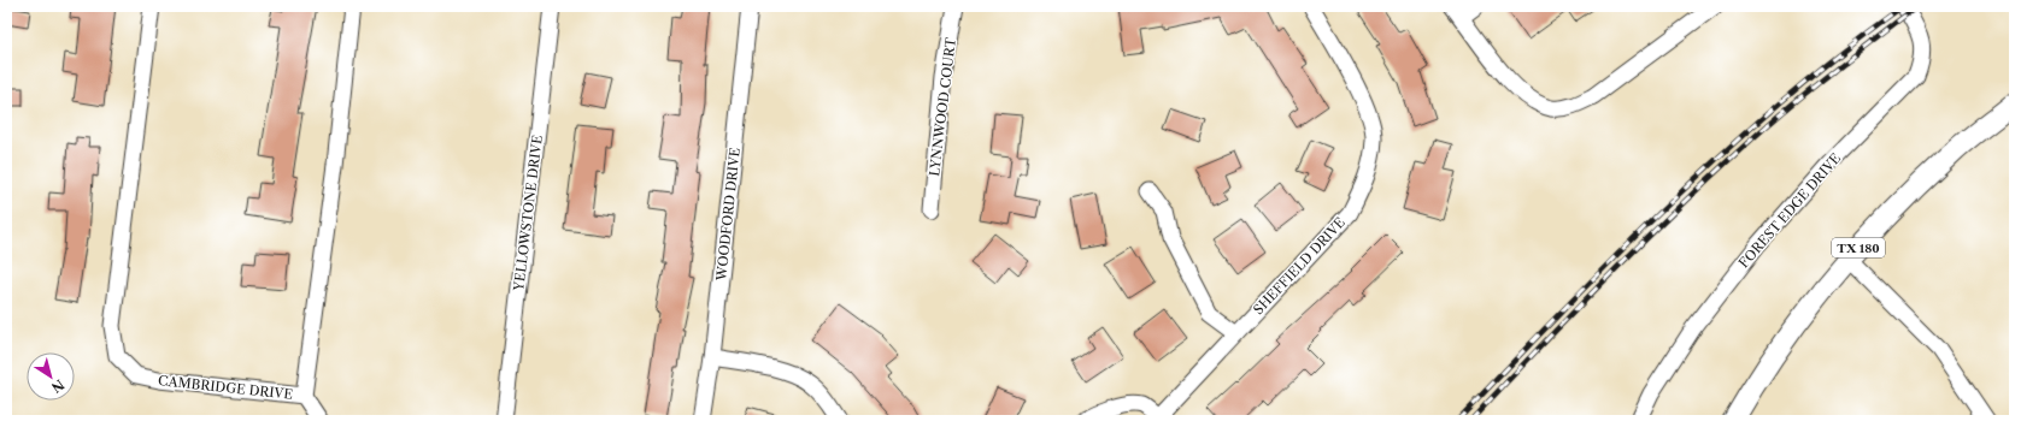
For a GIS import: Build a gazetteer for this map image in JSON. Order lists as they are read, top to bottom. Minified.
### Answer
{"streets":{"main road":["TX 180"],"street":["LYNNWOOD COURT","FOREST EDGE DRIVE","YELLOWSTONE DRIVE","WOODFORD DRIVE","SHEFFIELD DRIVE","CAMBRIDGE DRIVE"]},"north":"bottom right"}
